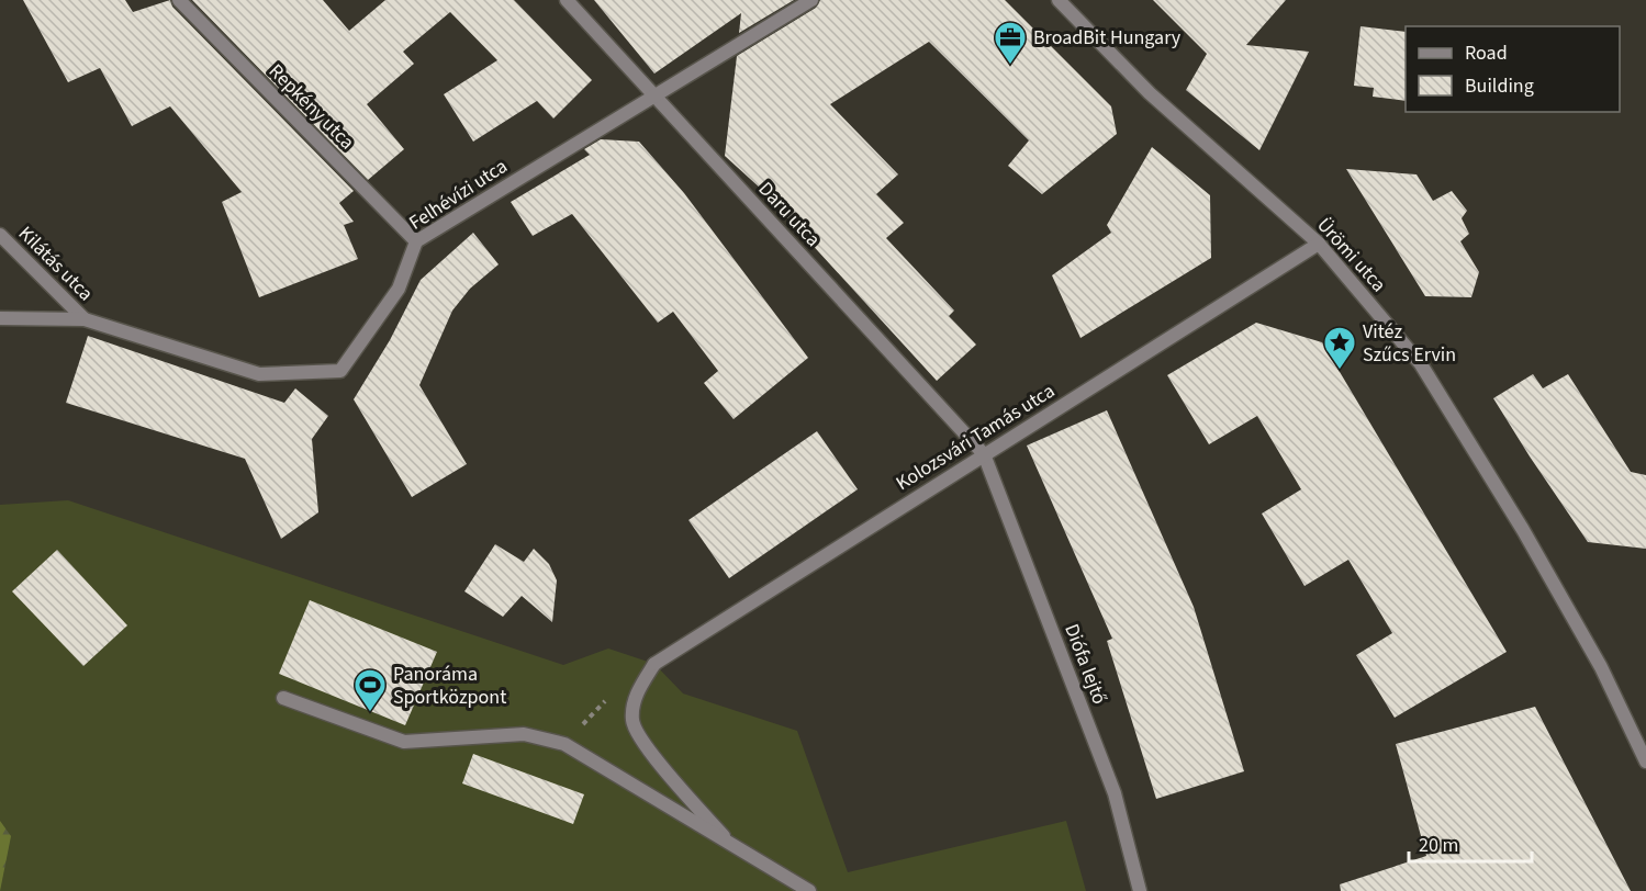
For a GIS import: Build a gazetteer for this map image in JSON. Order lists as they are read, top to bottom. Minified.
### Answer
{"streets":{"street":["Repkény utca","Felhévízi utca","Daru utca","Ürömi utca","Kilátás utca","Kolozsvári Tamás utca","Diófa lejtő"]},"crossings":[["Repkény utca","Felhévízi utca"],["Felhévízi utca","Daru utca"],["Felhévízi utca","Kilátás utca"],["Daru utca","Kolozsvári Tamás utca"],["Daru utca","Diófa lejtő"],["Ürömi utca","Kolozsvári Tamás utca"],["Kolozsvári Tamás utca","Diófa lejtő"]],"places":{"office":["BroadBit Hungary"],"place":["Vitéz Szűcs Ervin"],"sports":["Panoráma Sportközpont"]},"legend":["Road","Building"],"scale_bar":"20 m"}
